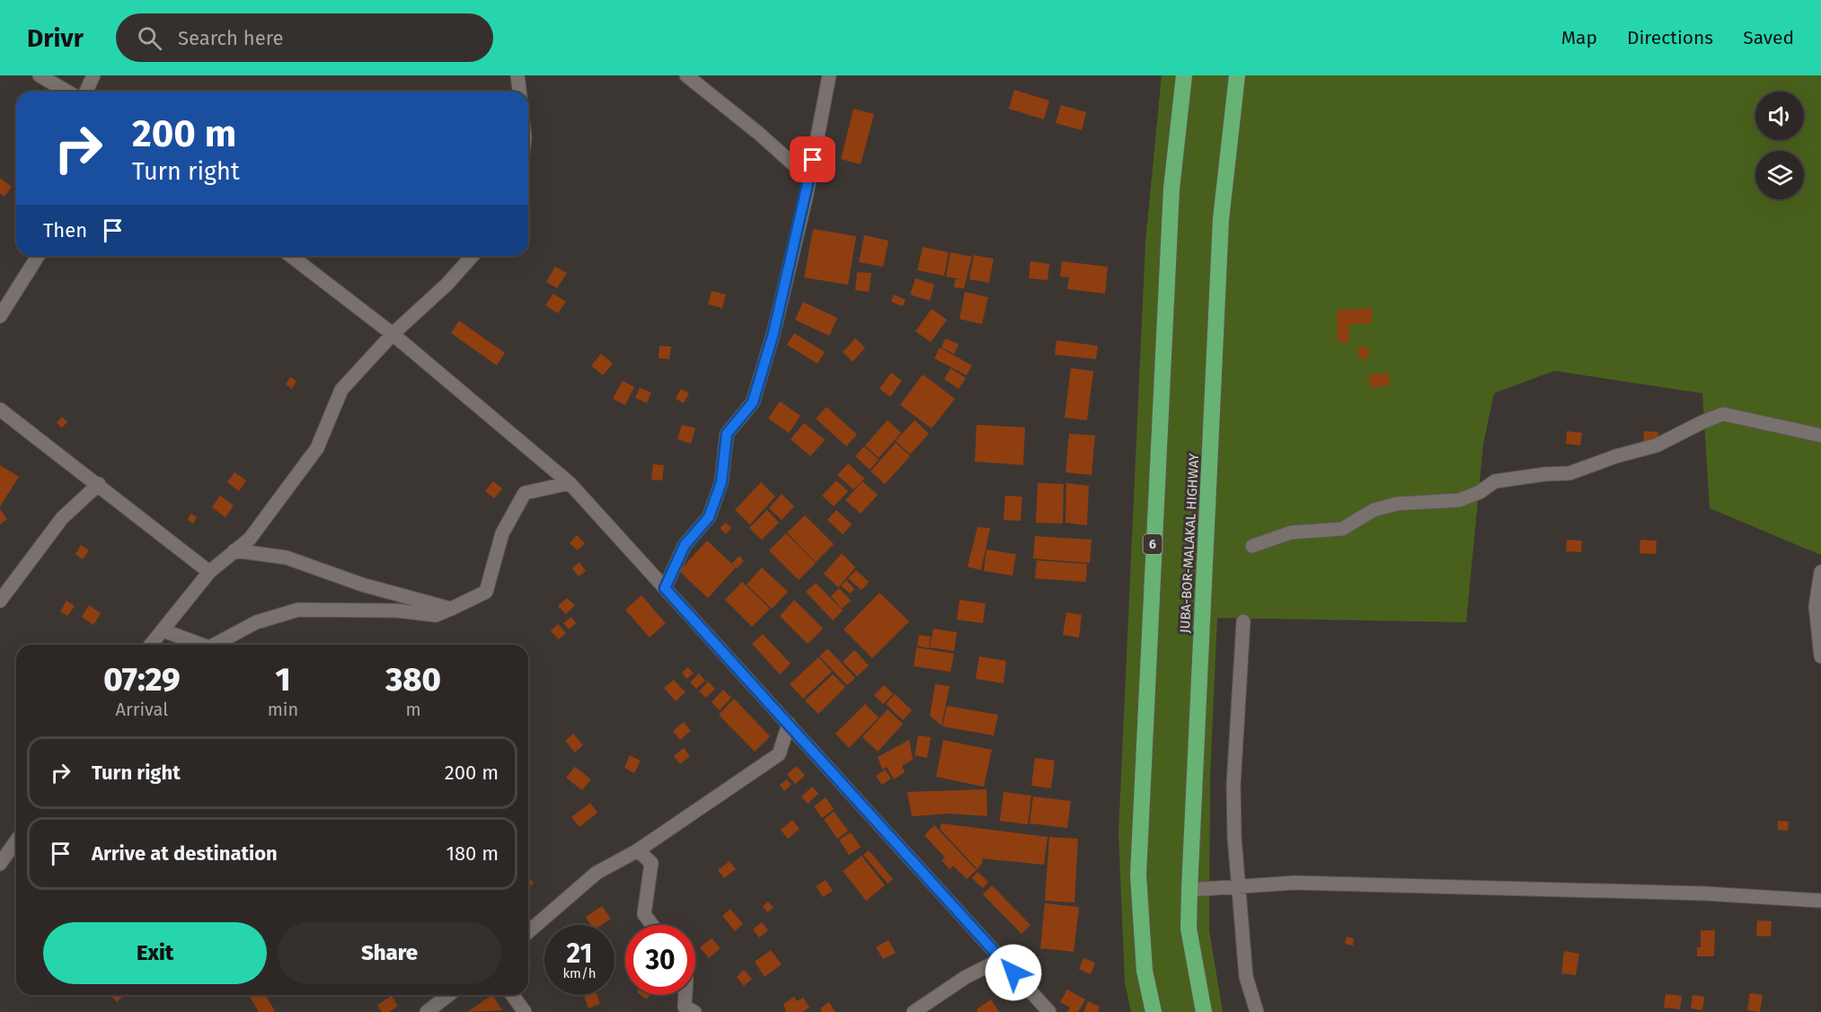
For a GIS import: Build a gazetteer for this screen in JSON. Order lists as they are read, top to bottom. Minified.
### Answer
{"streets":{"highway":["JUBA-BOR-MALAKAL HIGHWAY","6"]},"page":{"header":"Drivr","search":"Search here","nav":["Map","Directions","Saved"],"turn":["200 m","Turn right"],"then":"Then","eta":["07:29","Arrival","1","min","380","m"],"list":[{"name":"Turn right","value":"200 m"},{"name":"Arrive at destination","value":"180 m"}],"buttons":["Exit","Share"],"speed":"21 km/h","limit":"30"}}
